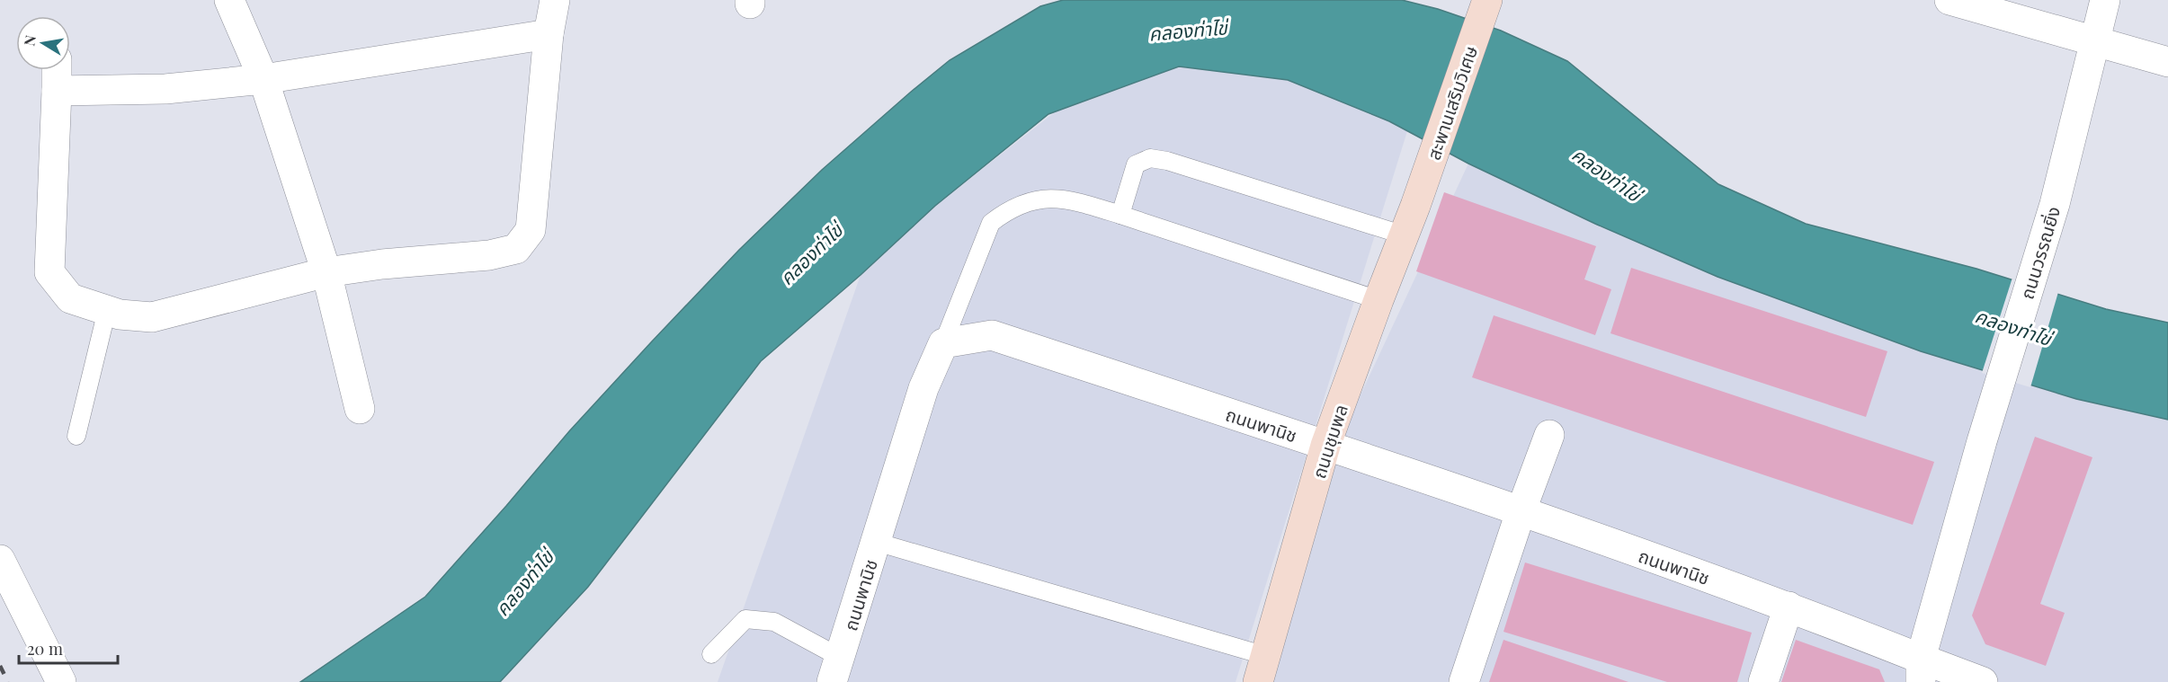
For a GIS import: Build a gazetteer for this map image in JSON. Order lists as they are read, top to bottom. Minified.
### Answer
{"streets":{"main road":["สะพานเสริมวิเศษ","ถนนชุมพล"],"street":["ถนนวรรณยิ่ง","ถนนพานิช"]},"crossings":[["สะพานเสริมวิเศษ","ถนนชุมพล"],["ถนนวรรณยิ่ง","ถนนพานิช"],["ถนนพานิช","ถนนชุมพล"]],"water":["คลองท่าไข่"],"scale_bar":"20 m","north":"left"}
